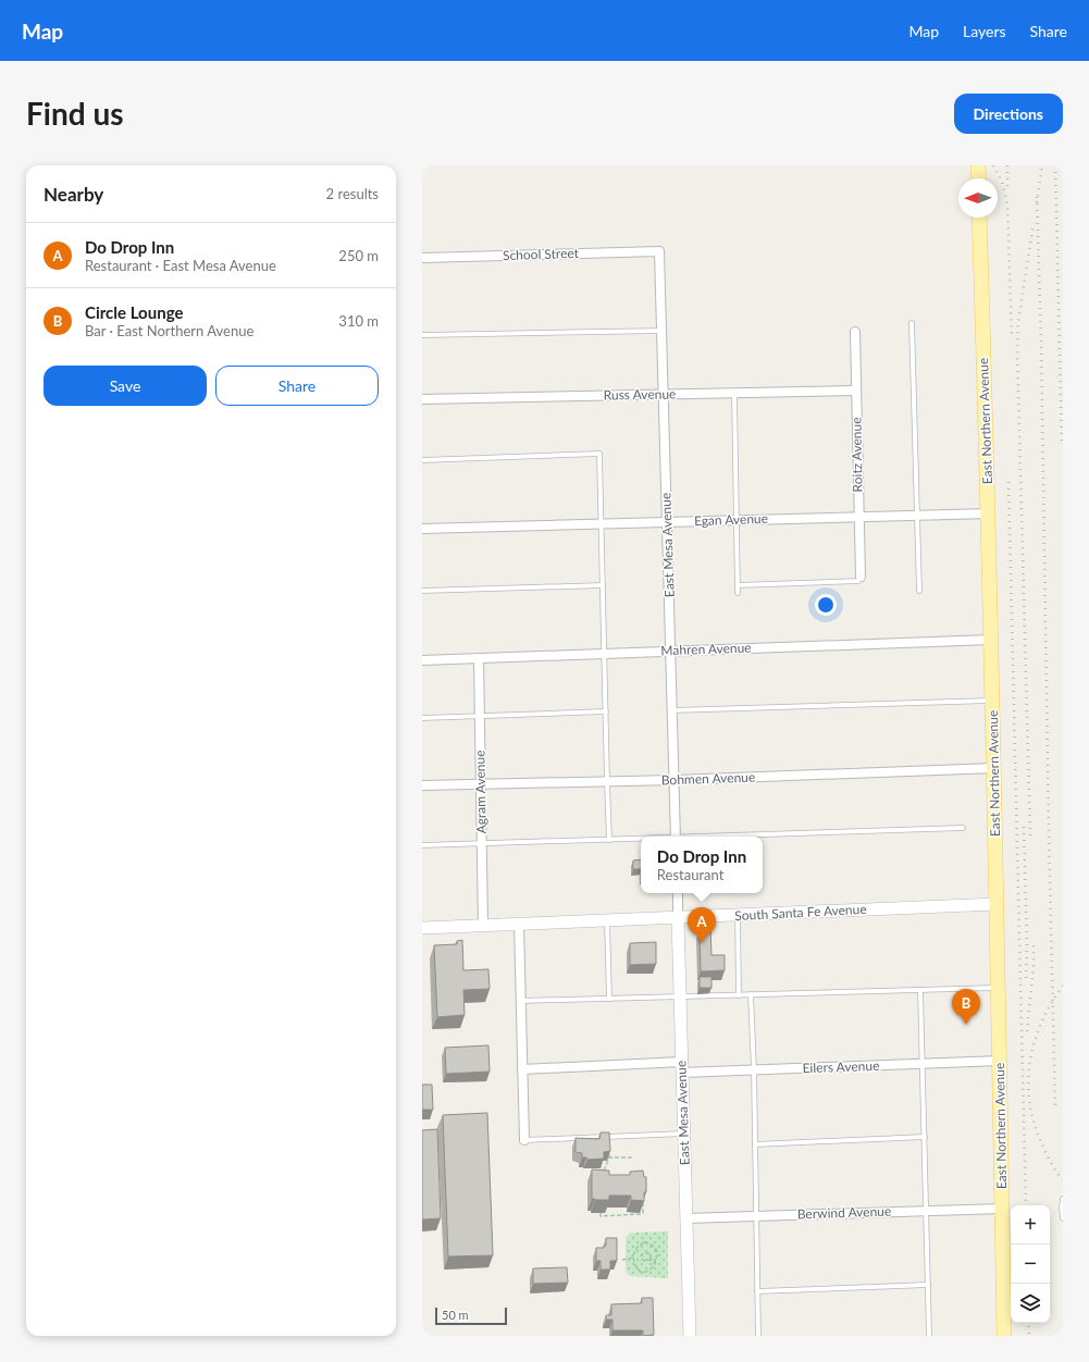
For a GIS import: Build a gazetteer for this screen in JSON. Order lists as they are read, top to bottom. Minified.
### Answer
{"streets":{"main road":["East Northern Avenue"],"street":["School Street","Russ Avenue","Roitz Avenue","Egan Avenue","East Mesa Avenue","Mahren Avenue","Bohmen Avenue","Agram Avenue","South Santa Fe Avenue","Eilers Avenue","Berwind Avenue"]},"crossings":[["School Street","East Mesa Avenue"],["Russ Avenue","Roitz Avenue"],["Russ Avenue","East Mesa Avenue"],["East Northern Avenue","Egan Avenue"],["East Northern Avenue","Mahren Avenue"],["East Northern Avenue","Bohmen Avenue"],["East Northern Avenue","South Santa Fe Avenue"],["East Northern Avenue","Eilers Avenue"],["East Northern Avenue","Berwind Avenue"],["Roitz Avenue","Egan Avenue"],["Egan Avenue","East Mesa Avenue"],["East Mesa Avenue","Mahren Avenue"],["East Mesa Avenue","Bohmen Avenue"],["East Mesa Avenue","South Santa Fe Avenue"],["East Mesa Avenue","Eilers Avenue"],["East Mesa Avenue","Berwind Avenue"],["Mahren Avenue","Agram Avenue"],["Bohmen Avenue","Agram Avenue"],["Agram Avenue","South Santa Fe Avenue"]],"scale_bar":"50 m","north":"left","page":{"header":"Map","nav":["Map","Layers","Share"],"buttons":["Directions",["Save","Share"]],"title":"Find us","heading":["Nearby","2 results"],"list":[{"mark":"A","name":"Do Drop Inn","note":"Restaurant · East Mesa Avenue","value":"250 m"},{"mark":"B","name":"Circle Lounge","note":"Bar · East Northern Avenue","value":"310 m"}],"popup":["Do Drop Inn","Restaurant"],"pins":["A","B"],"map_buttons":["+","−"],"scale":"50 m"}}
